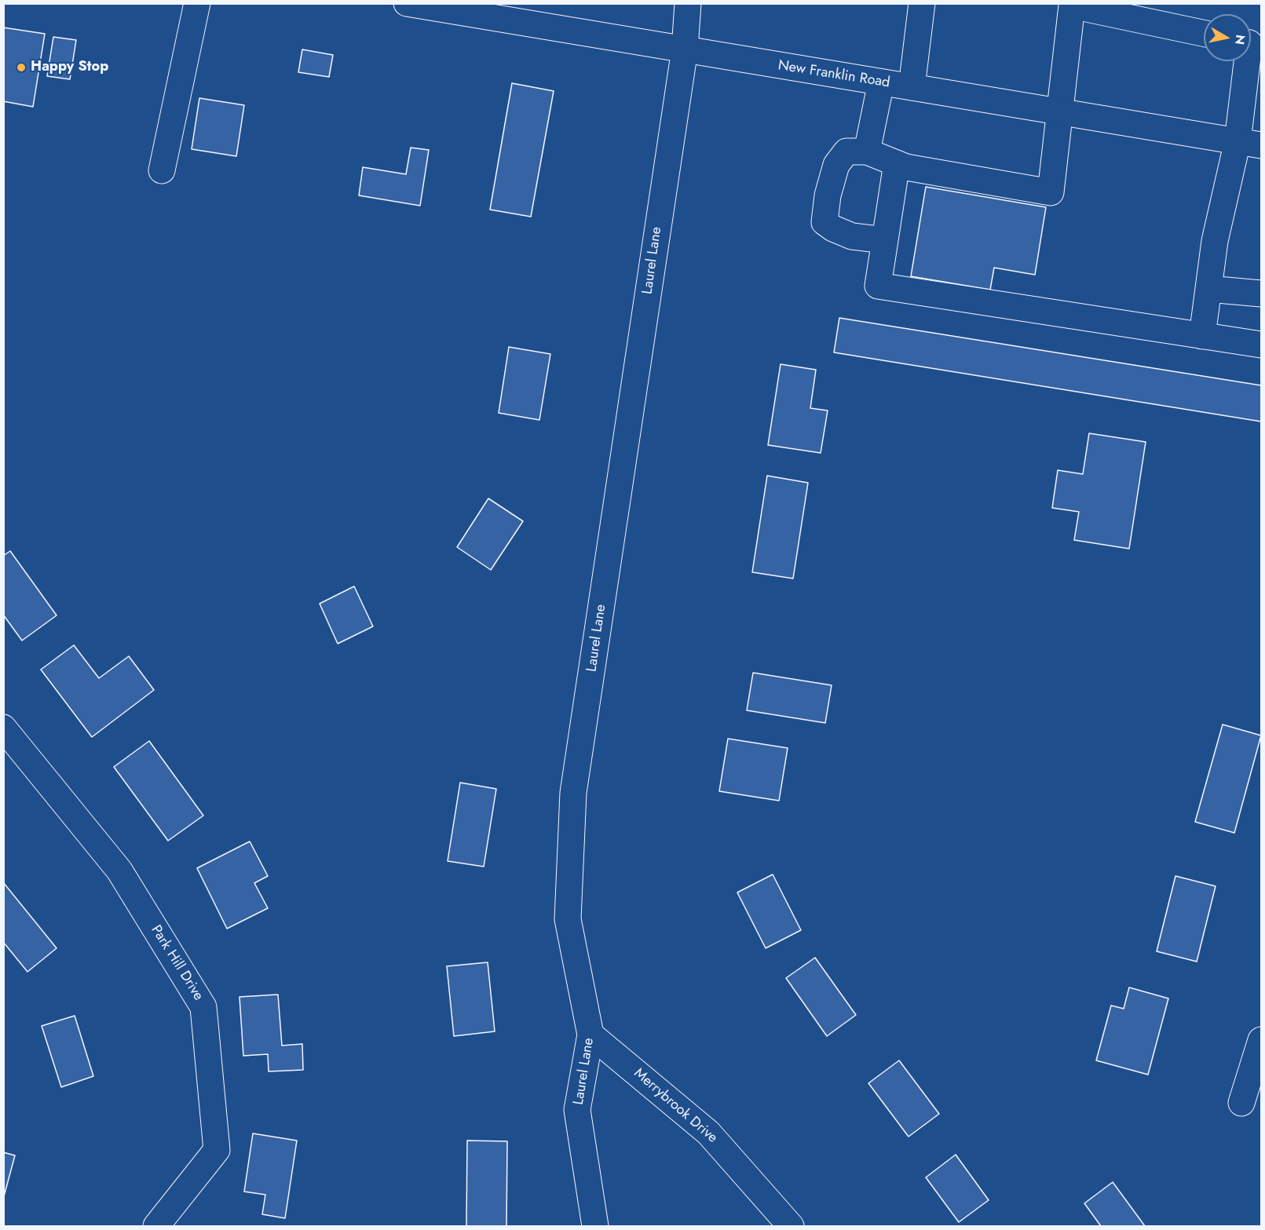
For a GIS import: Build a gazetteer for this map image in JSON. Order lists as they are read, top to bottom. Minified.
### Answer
{"streets":{"main road":["New Franklin Road","Laurel Lane","Park Hill Drive","Merrybrook Drive"]},"crossings":[["New Franklin Road","Laurel Lane"],["Laurel Lane","Merrybrook Drive"]],"places":["Happy Stop"],"north":"right"}
